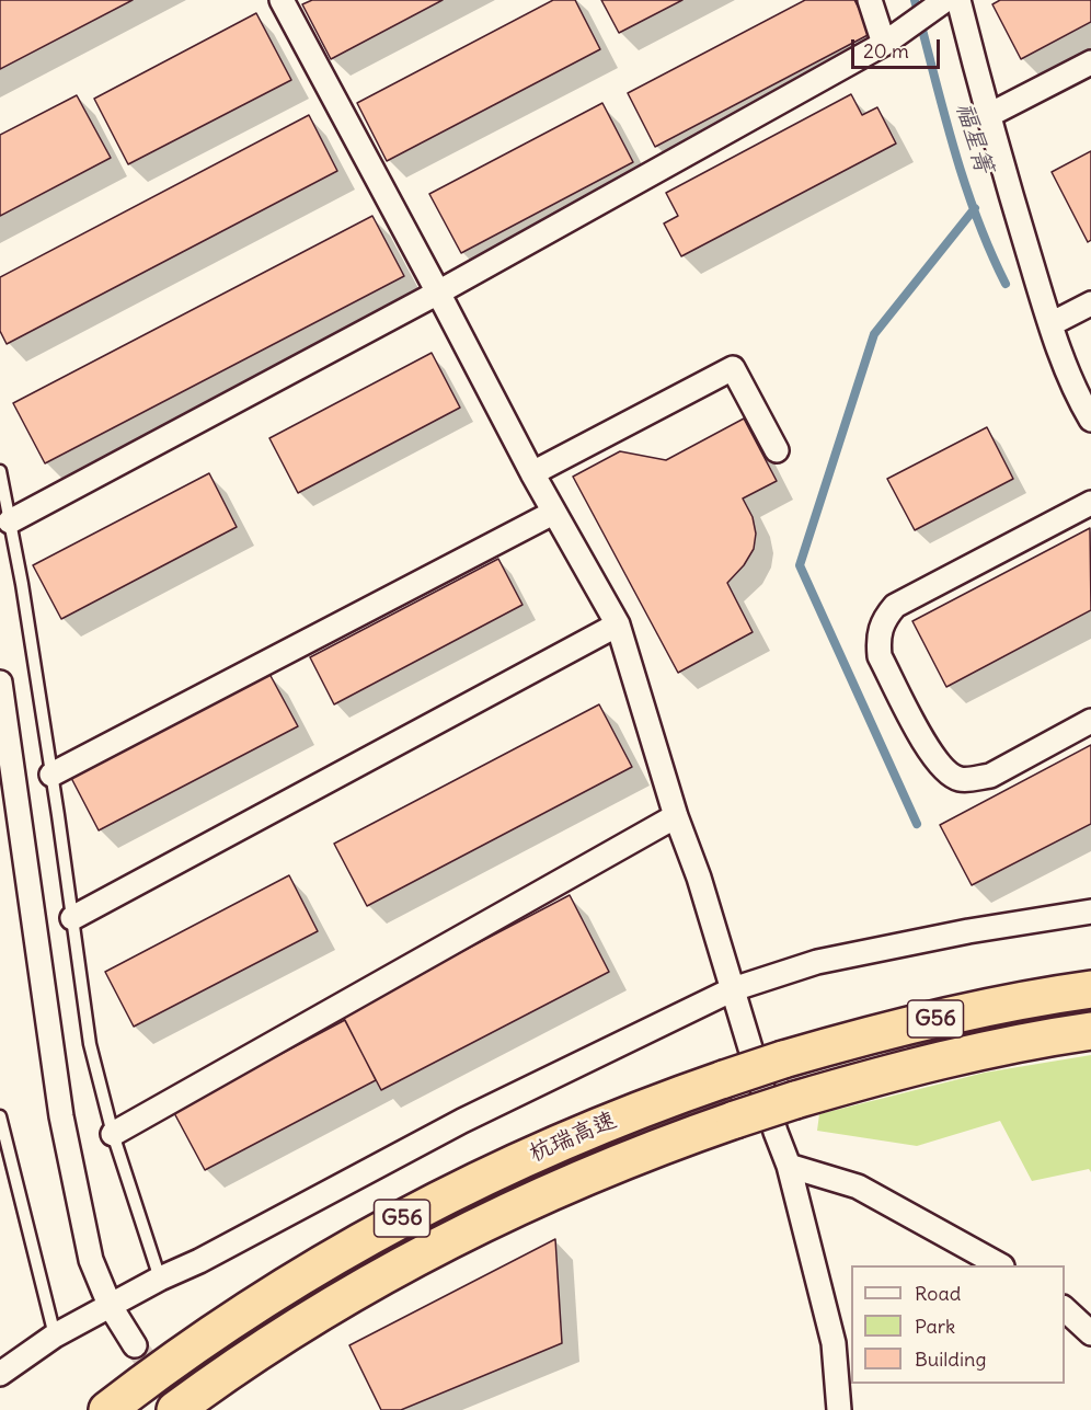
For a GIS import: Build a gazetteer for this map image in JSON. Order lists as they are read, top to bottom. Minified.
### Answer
{"streets":{"highway":["G56","杭瑞高速"]},"water":["福星箐"],"legend":["Road","Park","Building"],"scale_bar":"20 m"}
